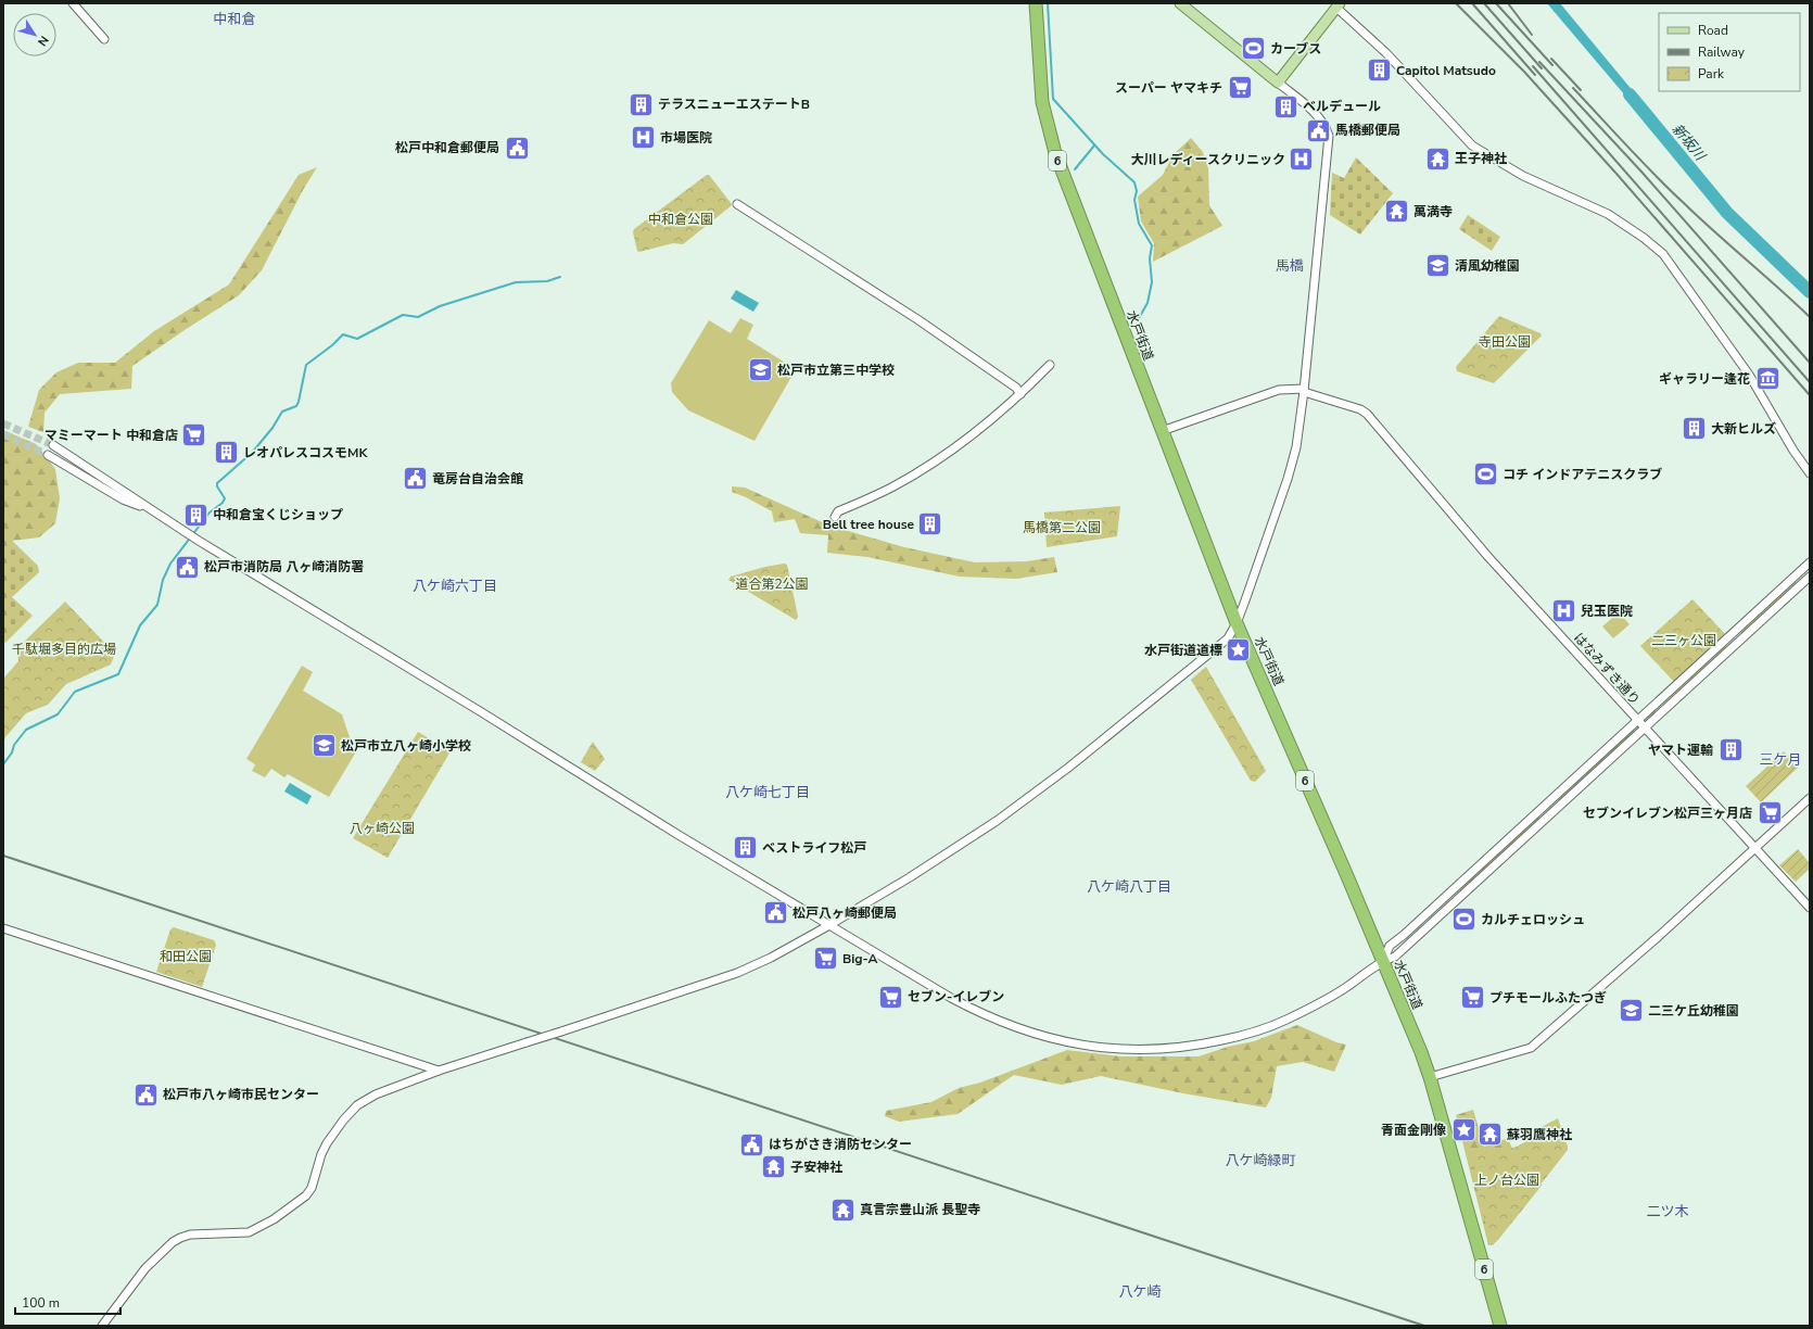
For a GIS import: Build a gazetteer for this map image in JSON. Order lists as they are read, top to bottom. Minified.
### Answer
{"streets":{"highway":["6","水戸街道"],"street":["はなみずき通り"]},"crossings":[["水戸街道","はなみずき通り"]],"districts":["中和倉","馬橋","八ケ崎六丁目","三ケ月","八ケ崎七丁目","八ケ崎八丁目","八ケ崎緑町","二ツ木","八ケ崎"],"water":["新坂川"],"parks":["中和倉公園","寺田公園","馬橋第二公園","道合第2公園","二三ヶ公園","千駄堀多目的広場","八ヶ崎公園","和田公園","上ノ台公園"],"places":{"sports":["カーブス","コチ インドアテニスクラブ","カルチェロッシュ"],"building":["Capitol Matsudo","テラスニューエステートB","ベルデュール","大新ヒルズ","レオパレスコスモMK","中和倉宝くじショップ","Bell tree house","ヤマト運輸","ベストライフ松戸"],"supermarket":["スーパー ヤマキチ","マミーマート 中和倉店","セブンイレブン松戸三ヶ月店","Big-A","セブン-イレブン","プチモールふたつぎ"],"public building":["馬橋郵便局","松戸中和倉郵便局","竜房台自治会館","松戸市消防局 八ヶ崎消防署","松戸八ヶ崎郵便局","松戸市八ヶ崎市民センター","はちがさき消防センター"],"hospital":["市場医院","大川レディースクリニック","兒玉医院"],"temple":["王子神社","萬満寺","蘇羽鷹神社","子安神社","真言宗豊山派 長聖寺"],"school or university":["清風幼稚園","松戸市立第三中学校","松戸市立八ヶ崎小学校","二三ケ丘幼稚園"],"museum":["ギャラリー逢花"],"place":["水戸街道道標","青面金剛像"]},"legend":["Road","Railway","Park"],"scale_bar":"100 m","north":"bottom right"}
